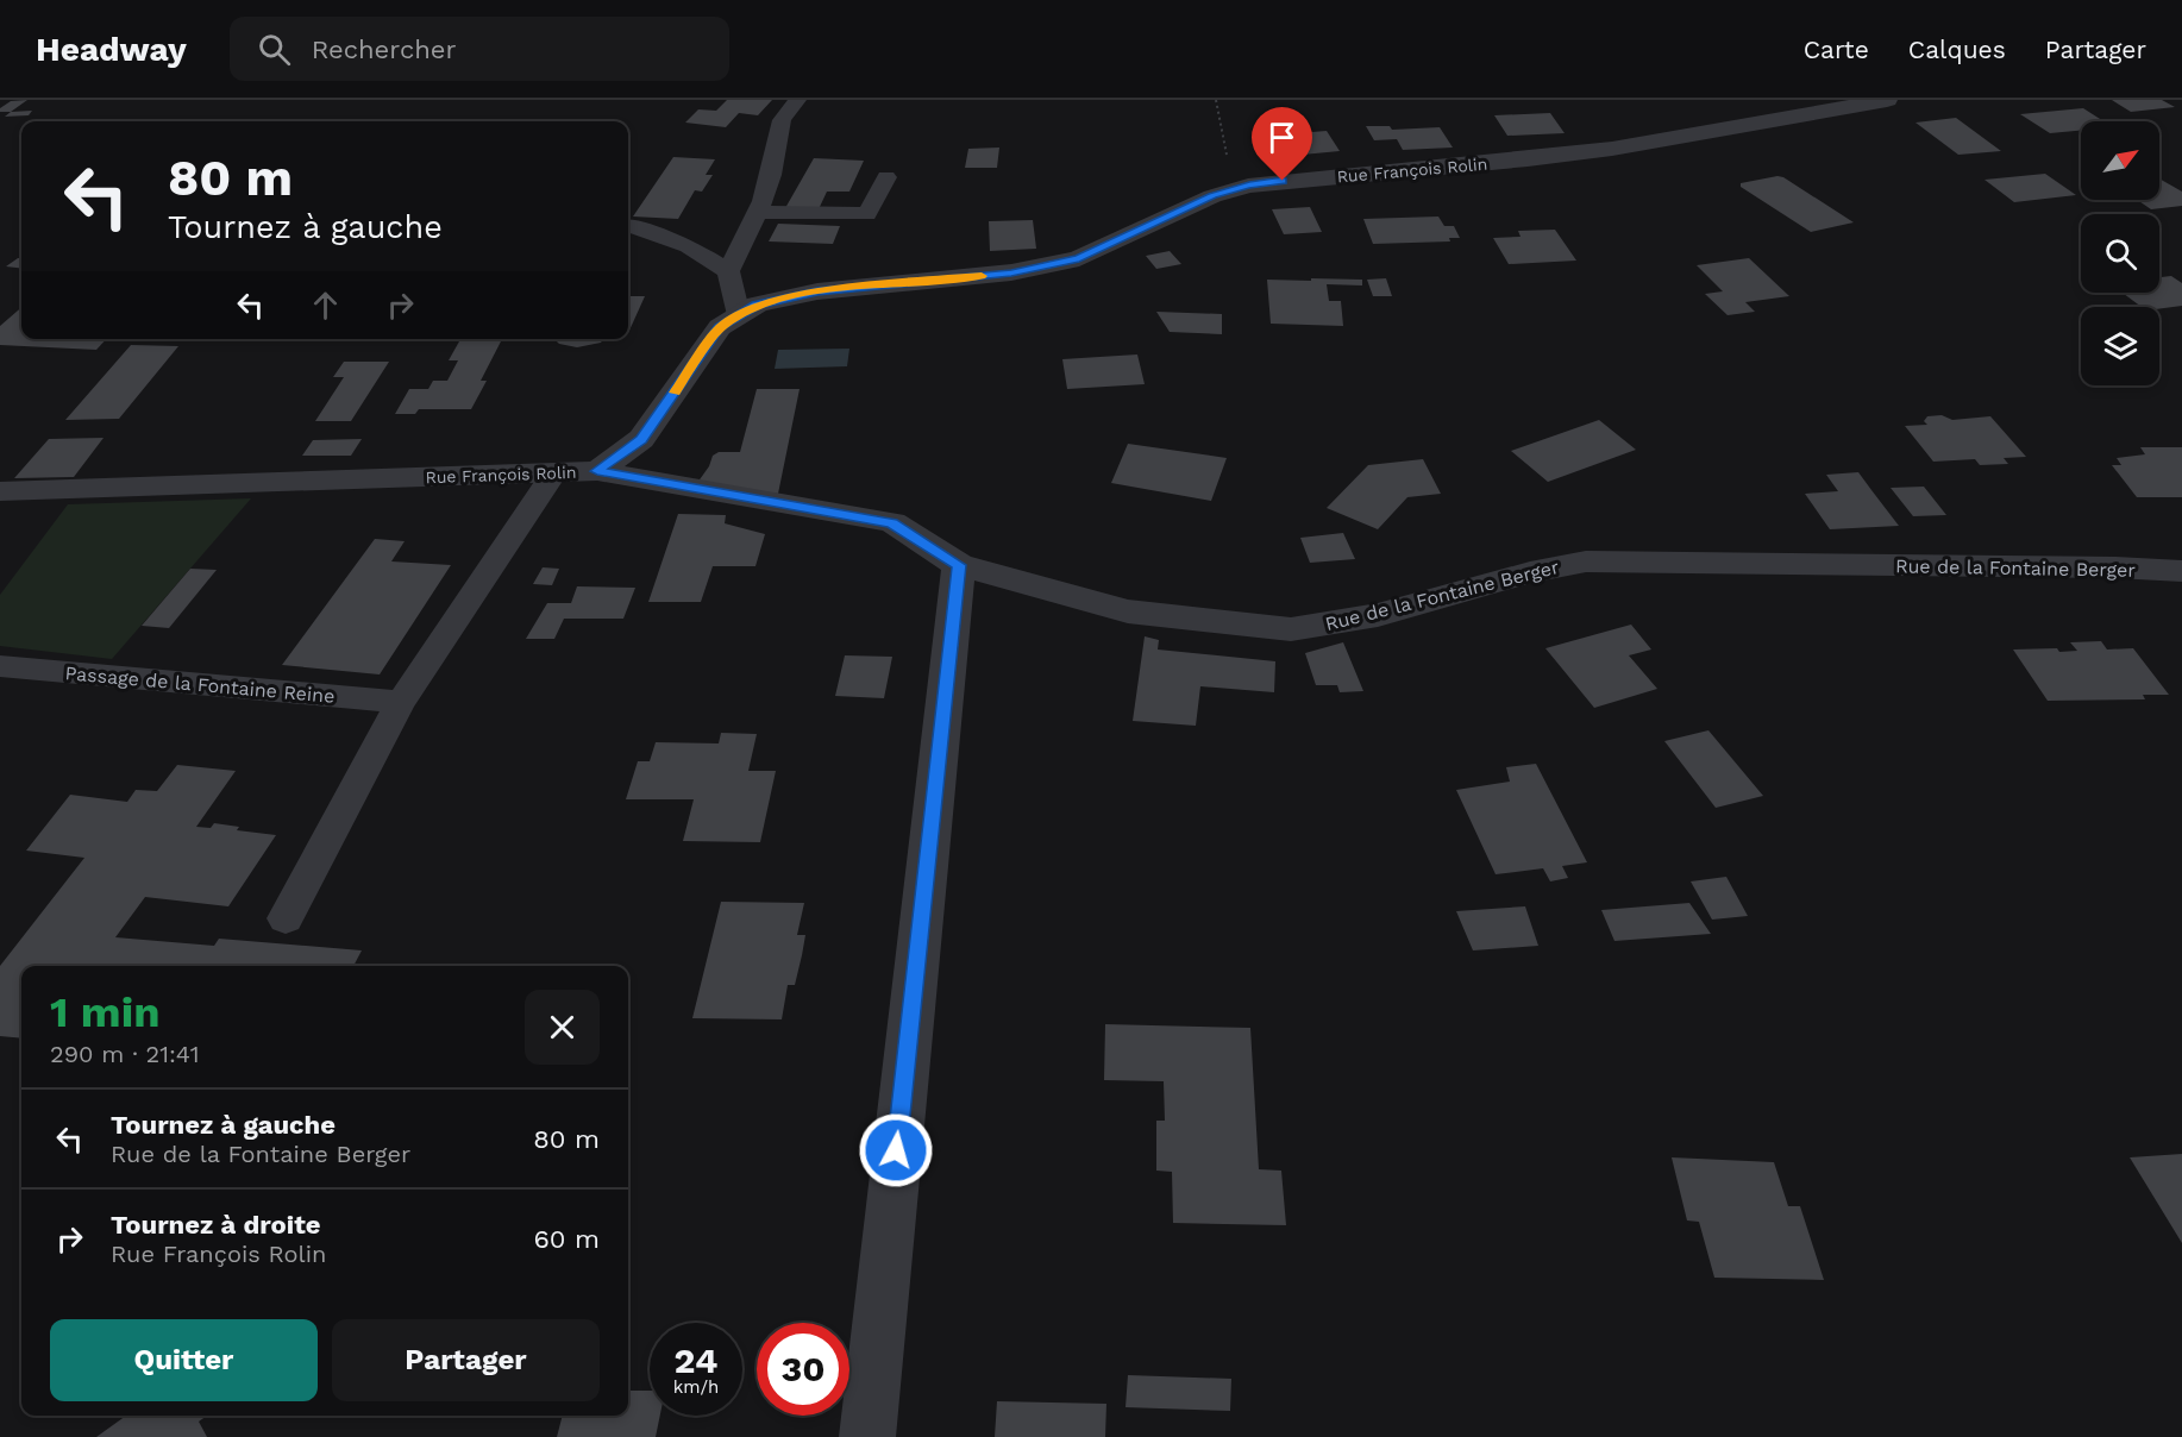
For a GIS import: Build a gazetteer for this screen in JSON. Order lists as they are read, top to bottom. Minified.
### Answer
{"streets":{"street":["Rue François Rolin","Rue de la Fontaine Berger"],"lane":["Passage de la Fontaine Reine"]},"crossings":[["Rue François Rolin","Rue de la Fontaine Berger"]],"north":"top right","page":{"header":"Headway","search":"Rechercher","nav":["Carte","Calques","Partager"],"turn":["80 m","Tournez à gauche"],"heading":["1 min","290 m · 21:41"],"list":[{"name":"Tournez à gauche","note":"Rue de la Fontaine Berger","value":"80 m"},{"name":"Tournez à droite","note":"Rue François Rolin","value":"60 m"}],"buttons":["Quitter","Partager"],"speed":"24 km/h","limit":"30"}}
